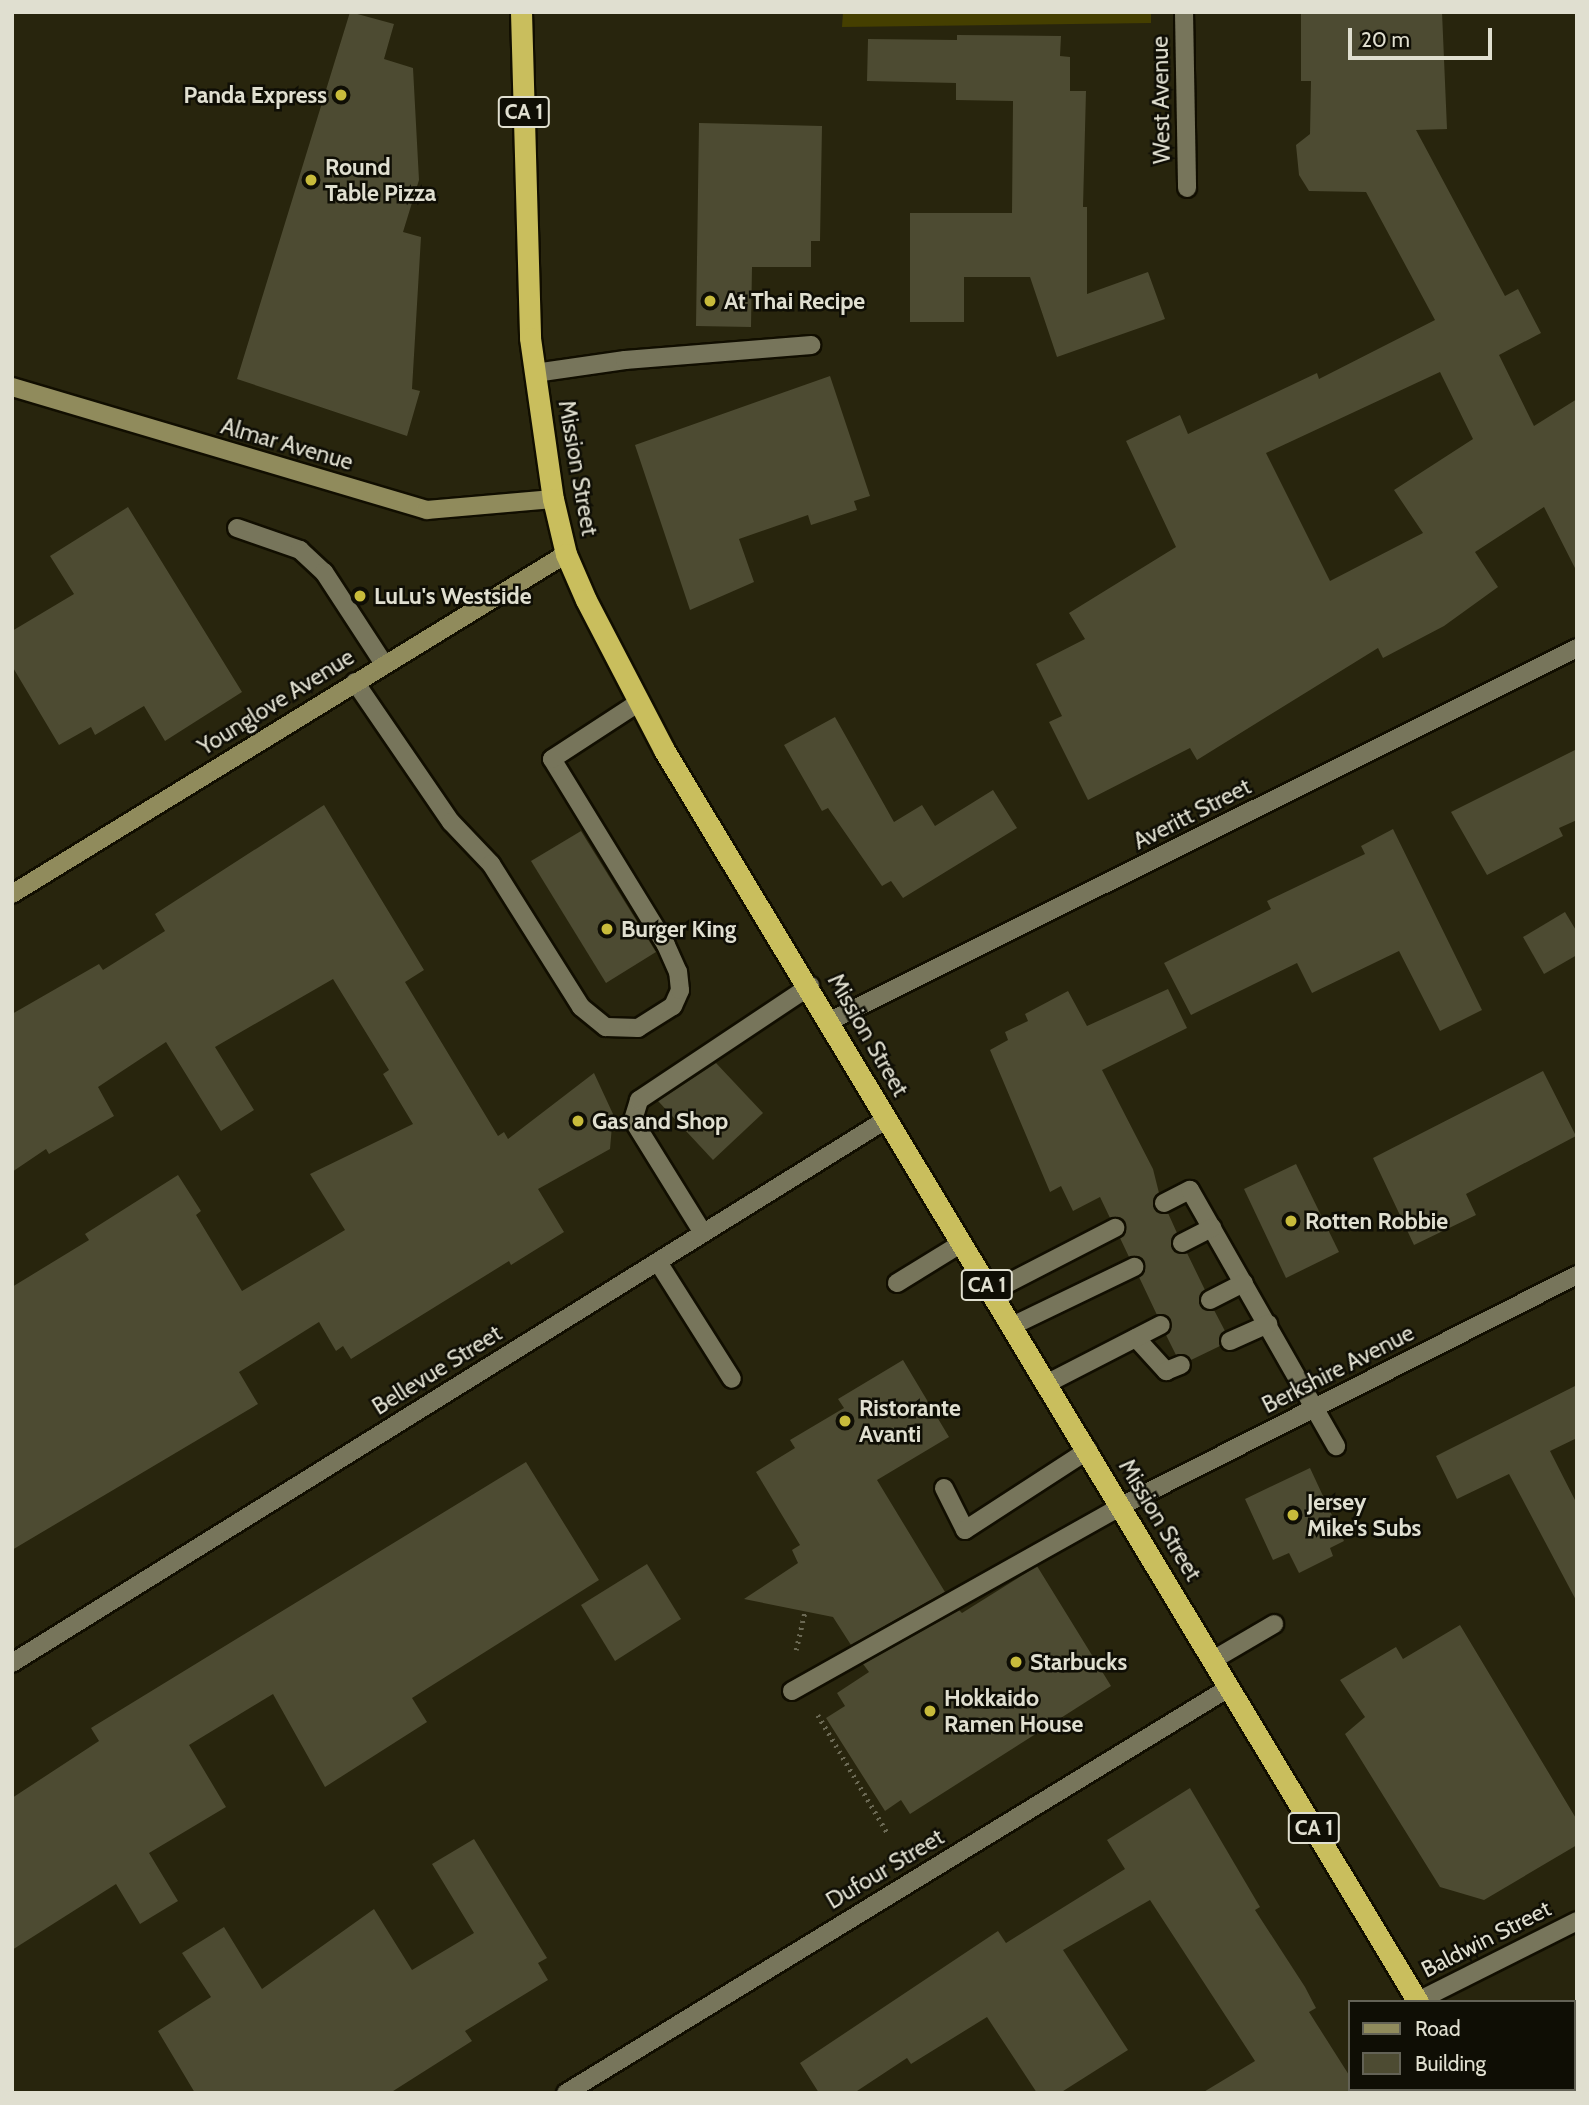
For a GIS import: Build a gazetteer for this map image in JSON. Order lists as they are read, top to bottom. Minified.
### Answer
{"streets":{"highway":["CA 1","Mission Street"],"street":["West Avenue","Almar Avenue","Younglove Avenue","Averitt Street","Berkshire Avenue","Bellevue Street","Dufour Street","Baldwin Street"]},"crossings":[["Almar Avenue","Mission Street"],["Mission Street","Younglove Avenue"],["Mission Street","Averitt Street"],["Mission Street","Berkshire Avenue"],["Mission Street","Bellevue Street"],["Mission Street","Dufour Street"]],"places":["Panda Express","Round Table Pizza","At Thai Recipe","LuLu's Westside","Burger King","Gas and Shop","Rotten Robbie","Ristorante Avanti","Jersey Mike's Subs","Starbucks","Hokkaido Ramen House"],"legend":["Road","Building"],"scale_bar":"20 m"}
